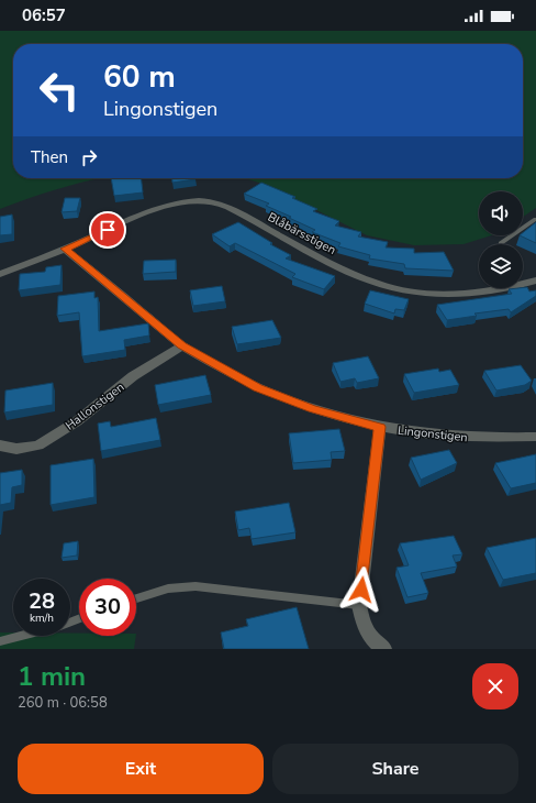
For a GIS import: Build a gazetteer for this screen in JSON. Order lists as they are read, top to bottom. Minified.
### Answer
{"streets":{"street":["Blåbärsstigen","Hallonstigen","Lingonstigen"]},"crossings":[["Blåbärsstigen","Lingonstigen"],["Hallonstigen","Lingonstigen"]],"page":{"status":"06:57","turn":["60 m","Lingonstigen"],"then":"Then","speed":"28 km/h","limit":"30","heading":["1 min","260 m · 06:58"],"buttons":["Exit","Share"]}}
